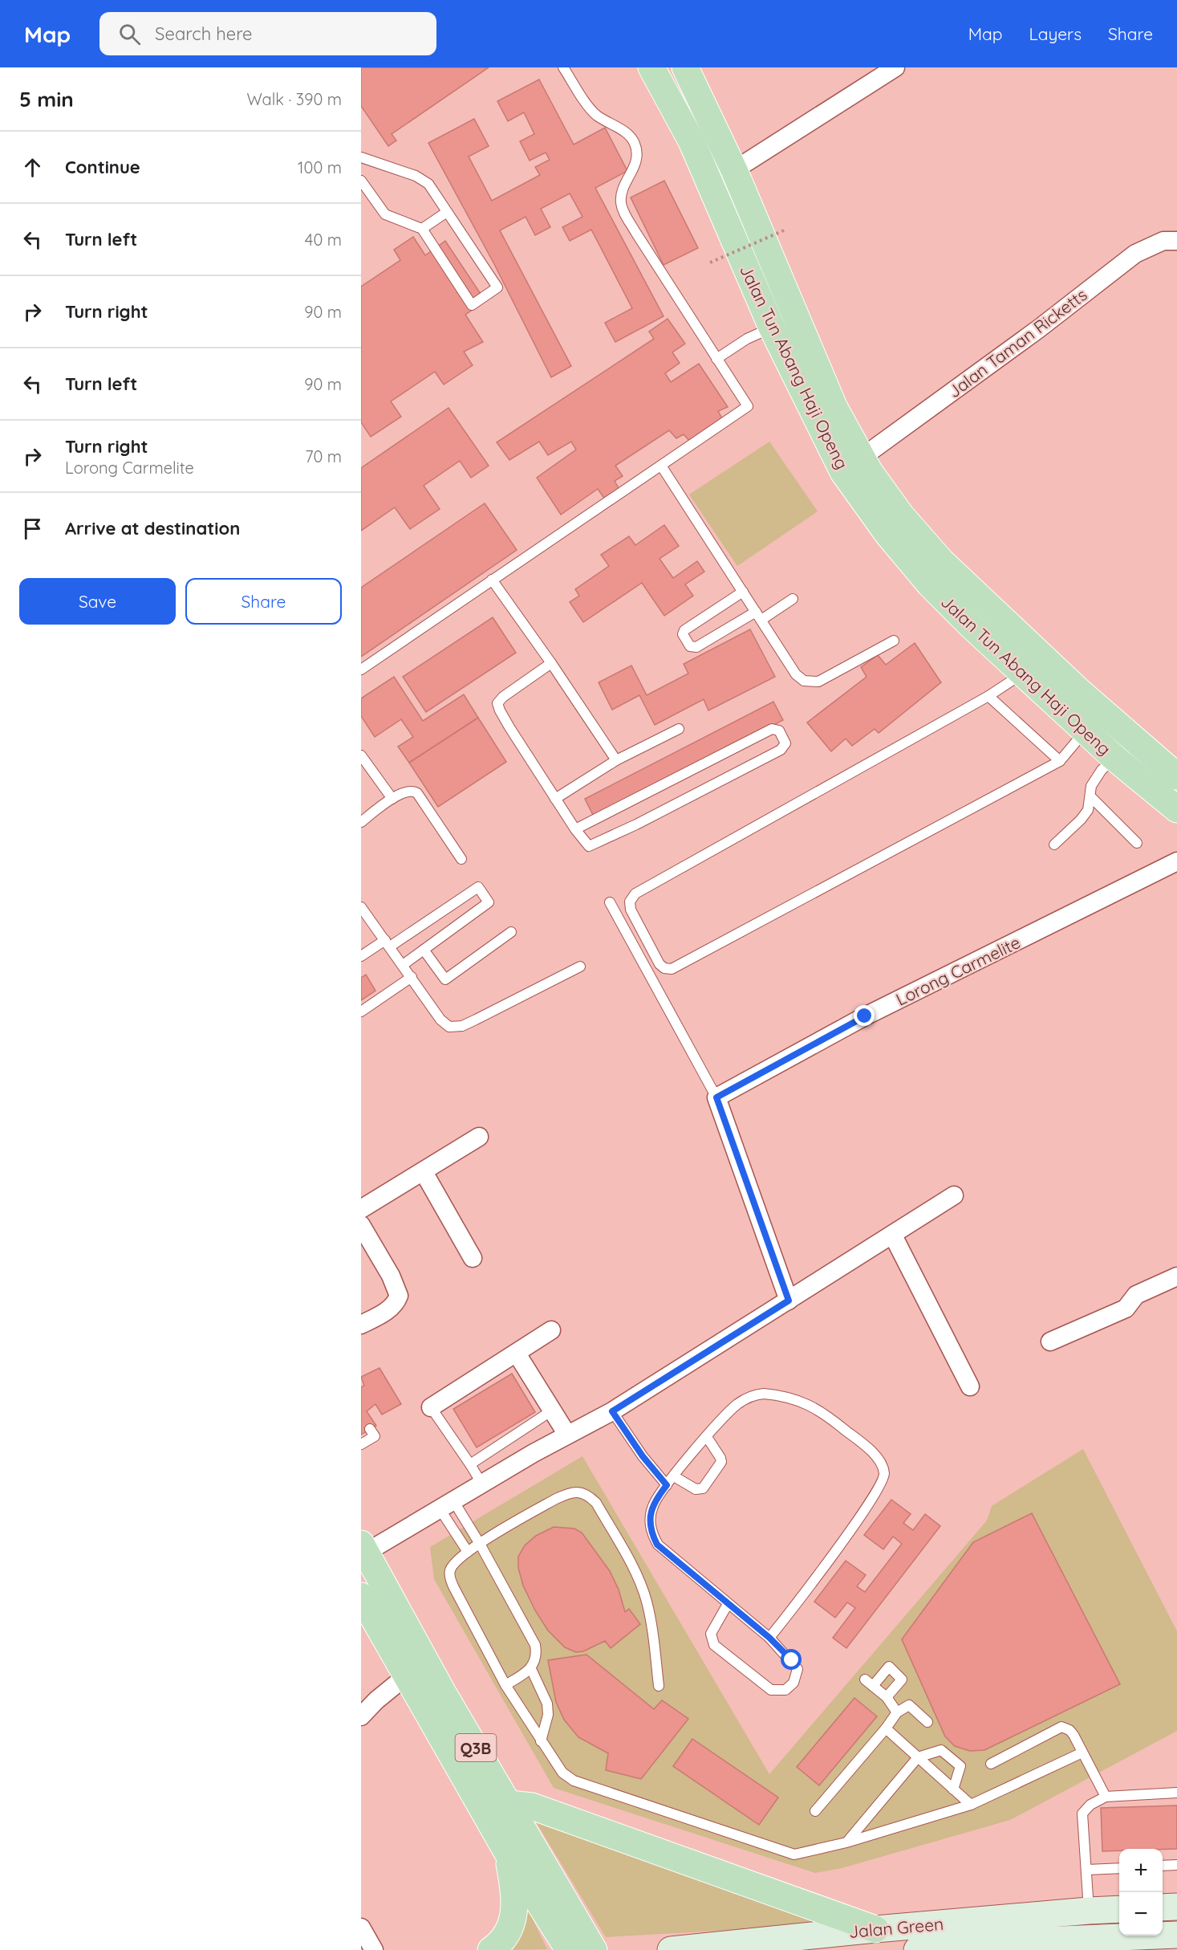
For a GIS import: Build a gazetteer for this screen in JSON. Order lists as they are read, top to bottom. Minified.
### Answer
{"streets":{"main road":["Jalan Tun Abang Haji Openg","Q3B","Jalan Green"],"street":["Jalan Taman Ricketts","Lorong Carmelite"]},"crossings":[["Jalan Taman Ricketts","Jalan Tun Abang Haji Openg"]],"page":{"header":"Map","search":"Search here","nav":["Map","Layers","Share"],"heading":["5 min","Walk · 390 m"],"list":[["Continue","100 m"],["Turn left","40 m"],["Turn right","90 m"],["Turn left","90 m"],["Turn right","Lorong Carmelite","70 m"],"Arrive at destination"],"buttons":["Save","Share"],"map_buttons":["+","−"]}}
